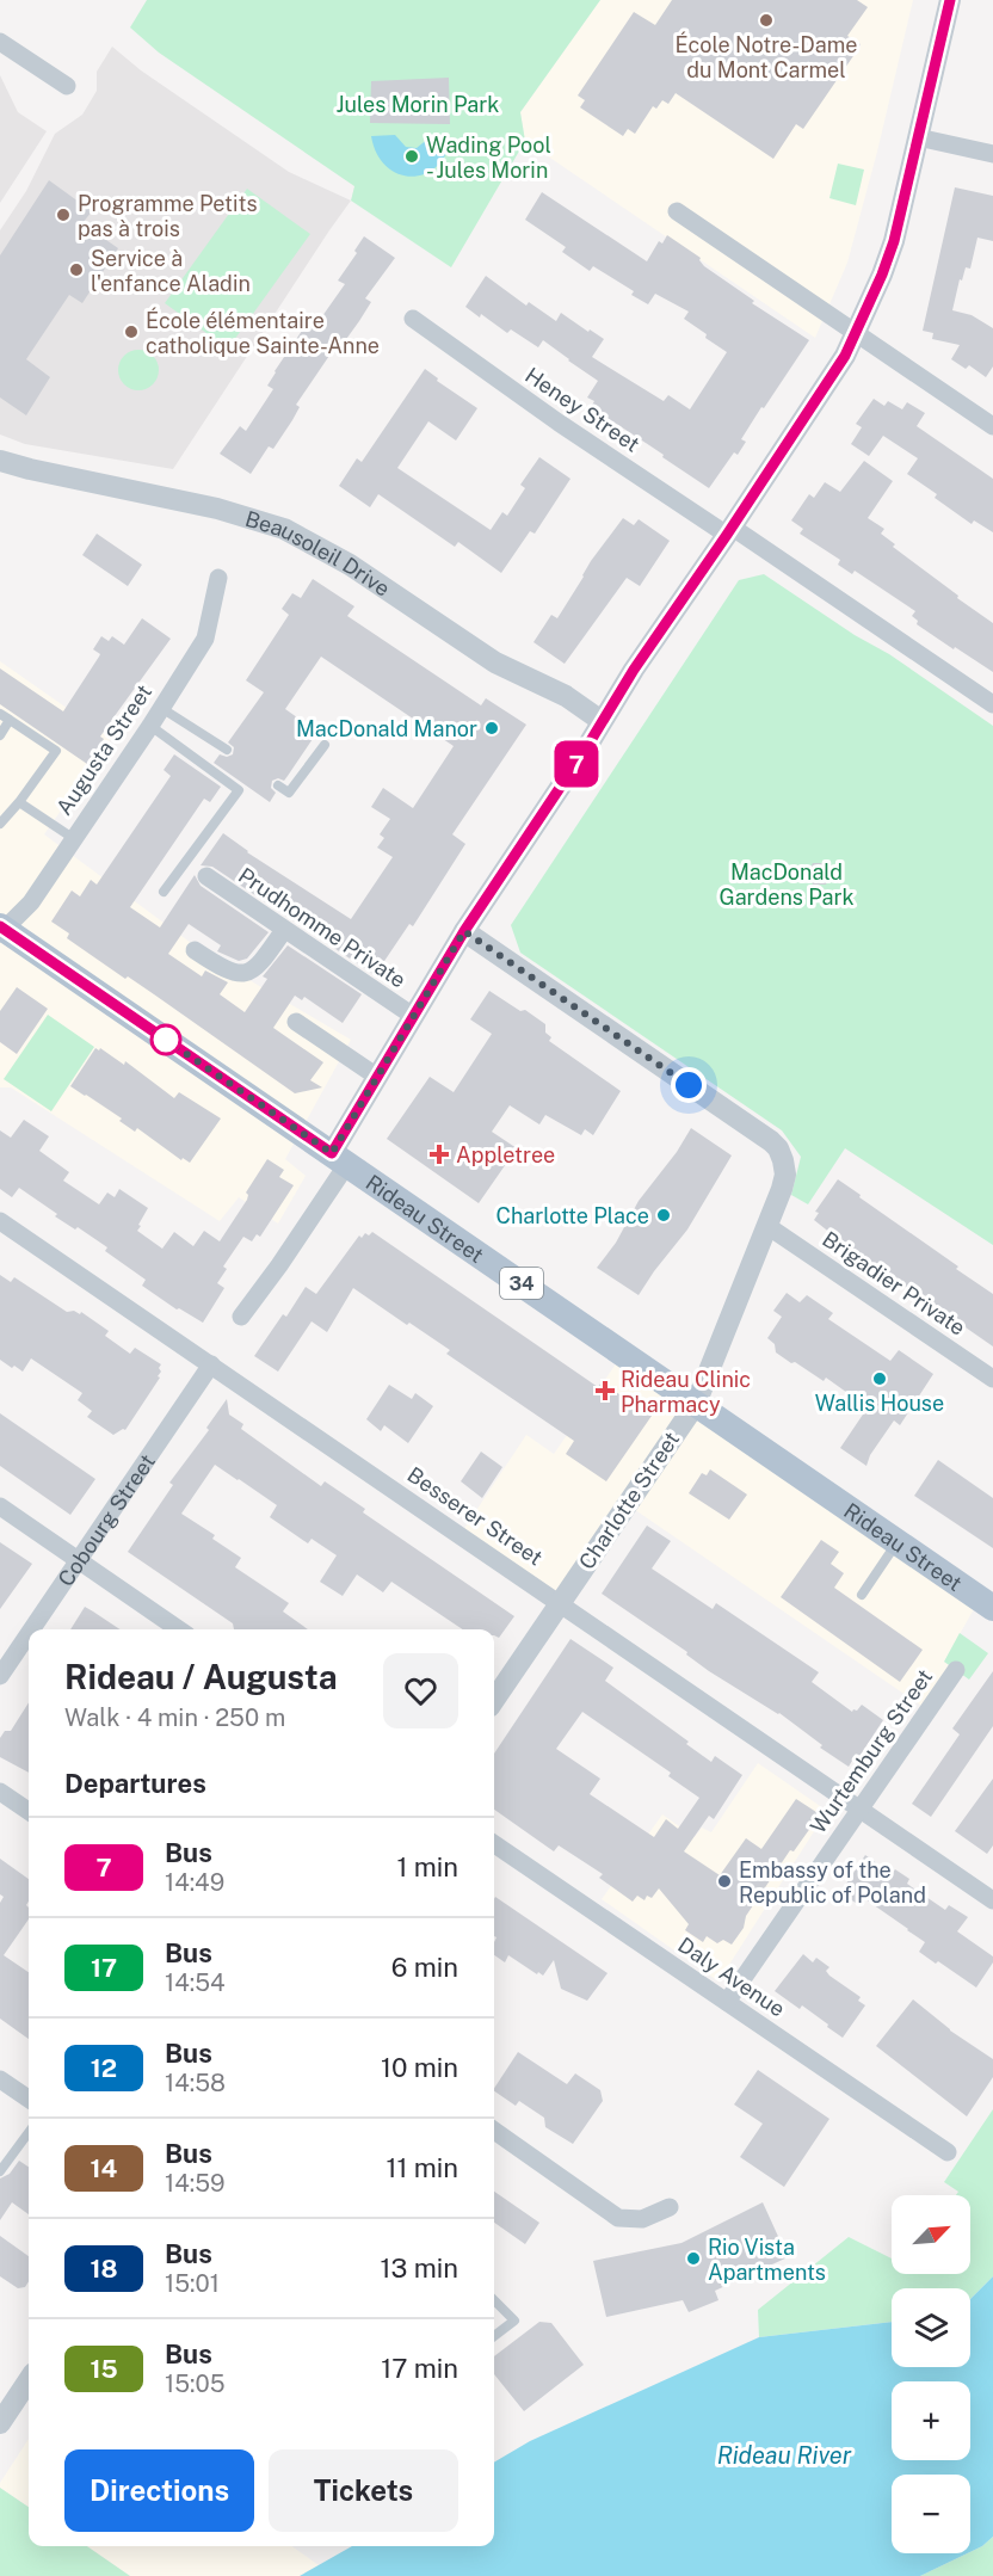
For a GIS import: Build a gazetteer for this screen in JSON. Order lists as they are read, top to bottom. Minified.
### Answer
{"streets":{"main road":["Rideau Street","34"],"street":["Heney Street","Beausoleil Drive","Augusta Street","Prudhomme Private","Brigadier Private","Charlotte Street","Besserer Street","Cobourg Street","Wurtemburg Street","Daly Avenue"]},"crossings":[["Augusta Street","Rideau Street"],["Rideau Street","Charlotte Street"],["Brigadier Private","Charlotte Street"],["Charlotte Street","Besserer Street"],["Besserer Street","Cobourg Street"],["Besserer Street","Wurtemburg Street"],["Wurtemburg Street","Daly Avenue"]],"water":["Rideau River"],"parks":["Jules Morin Park","MacDonald Gardens Park"],"places":{"other":["École Notre-Dame du Mont Carmel","Wading Pool - Jules Morin","Programme Petits pas à trois","Service à l'enfance Aladin","École élémentaire catholique Sainte-Anne","MacDonald Manor","Charlotte Place","Wallis House","Embassy of the Republic of Poland","Rio Vista Apartments"],"health":["Appletree","Rideau Clinic Pharmacy"]},"lines":["bus line 7"],"north":"top right","page":{"on_map":"7","heading":[["Rideau / Augusta","Walk · 4 min · 250 m"],"Departures"],"list":[{"mark":"7","name":"Bus","note":"14:49","value":"1 min"},{"mark":"17","name":"Bus","note":"14:54","value":"6 min"},{"mark":"12","name":"Bus","note":"14:58","value":"10 min"},{"mark":"14","name":"Bus","note":"14:59","value":"11 min"},{"mark":"18","name":"Bus","note":"15:01","value":"13 min"},{"mark":"15","name":"Bus","note":"15:05","value":"17 min"}],"map_buttons":["+","−"],"buttons":["Directions","Tickets"]}}
